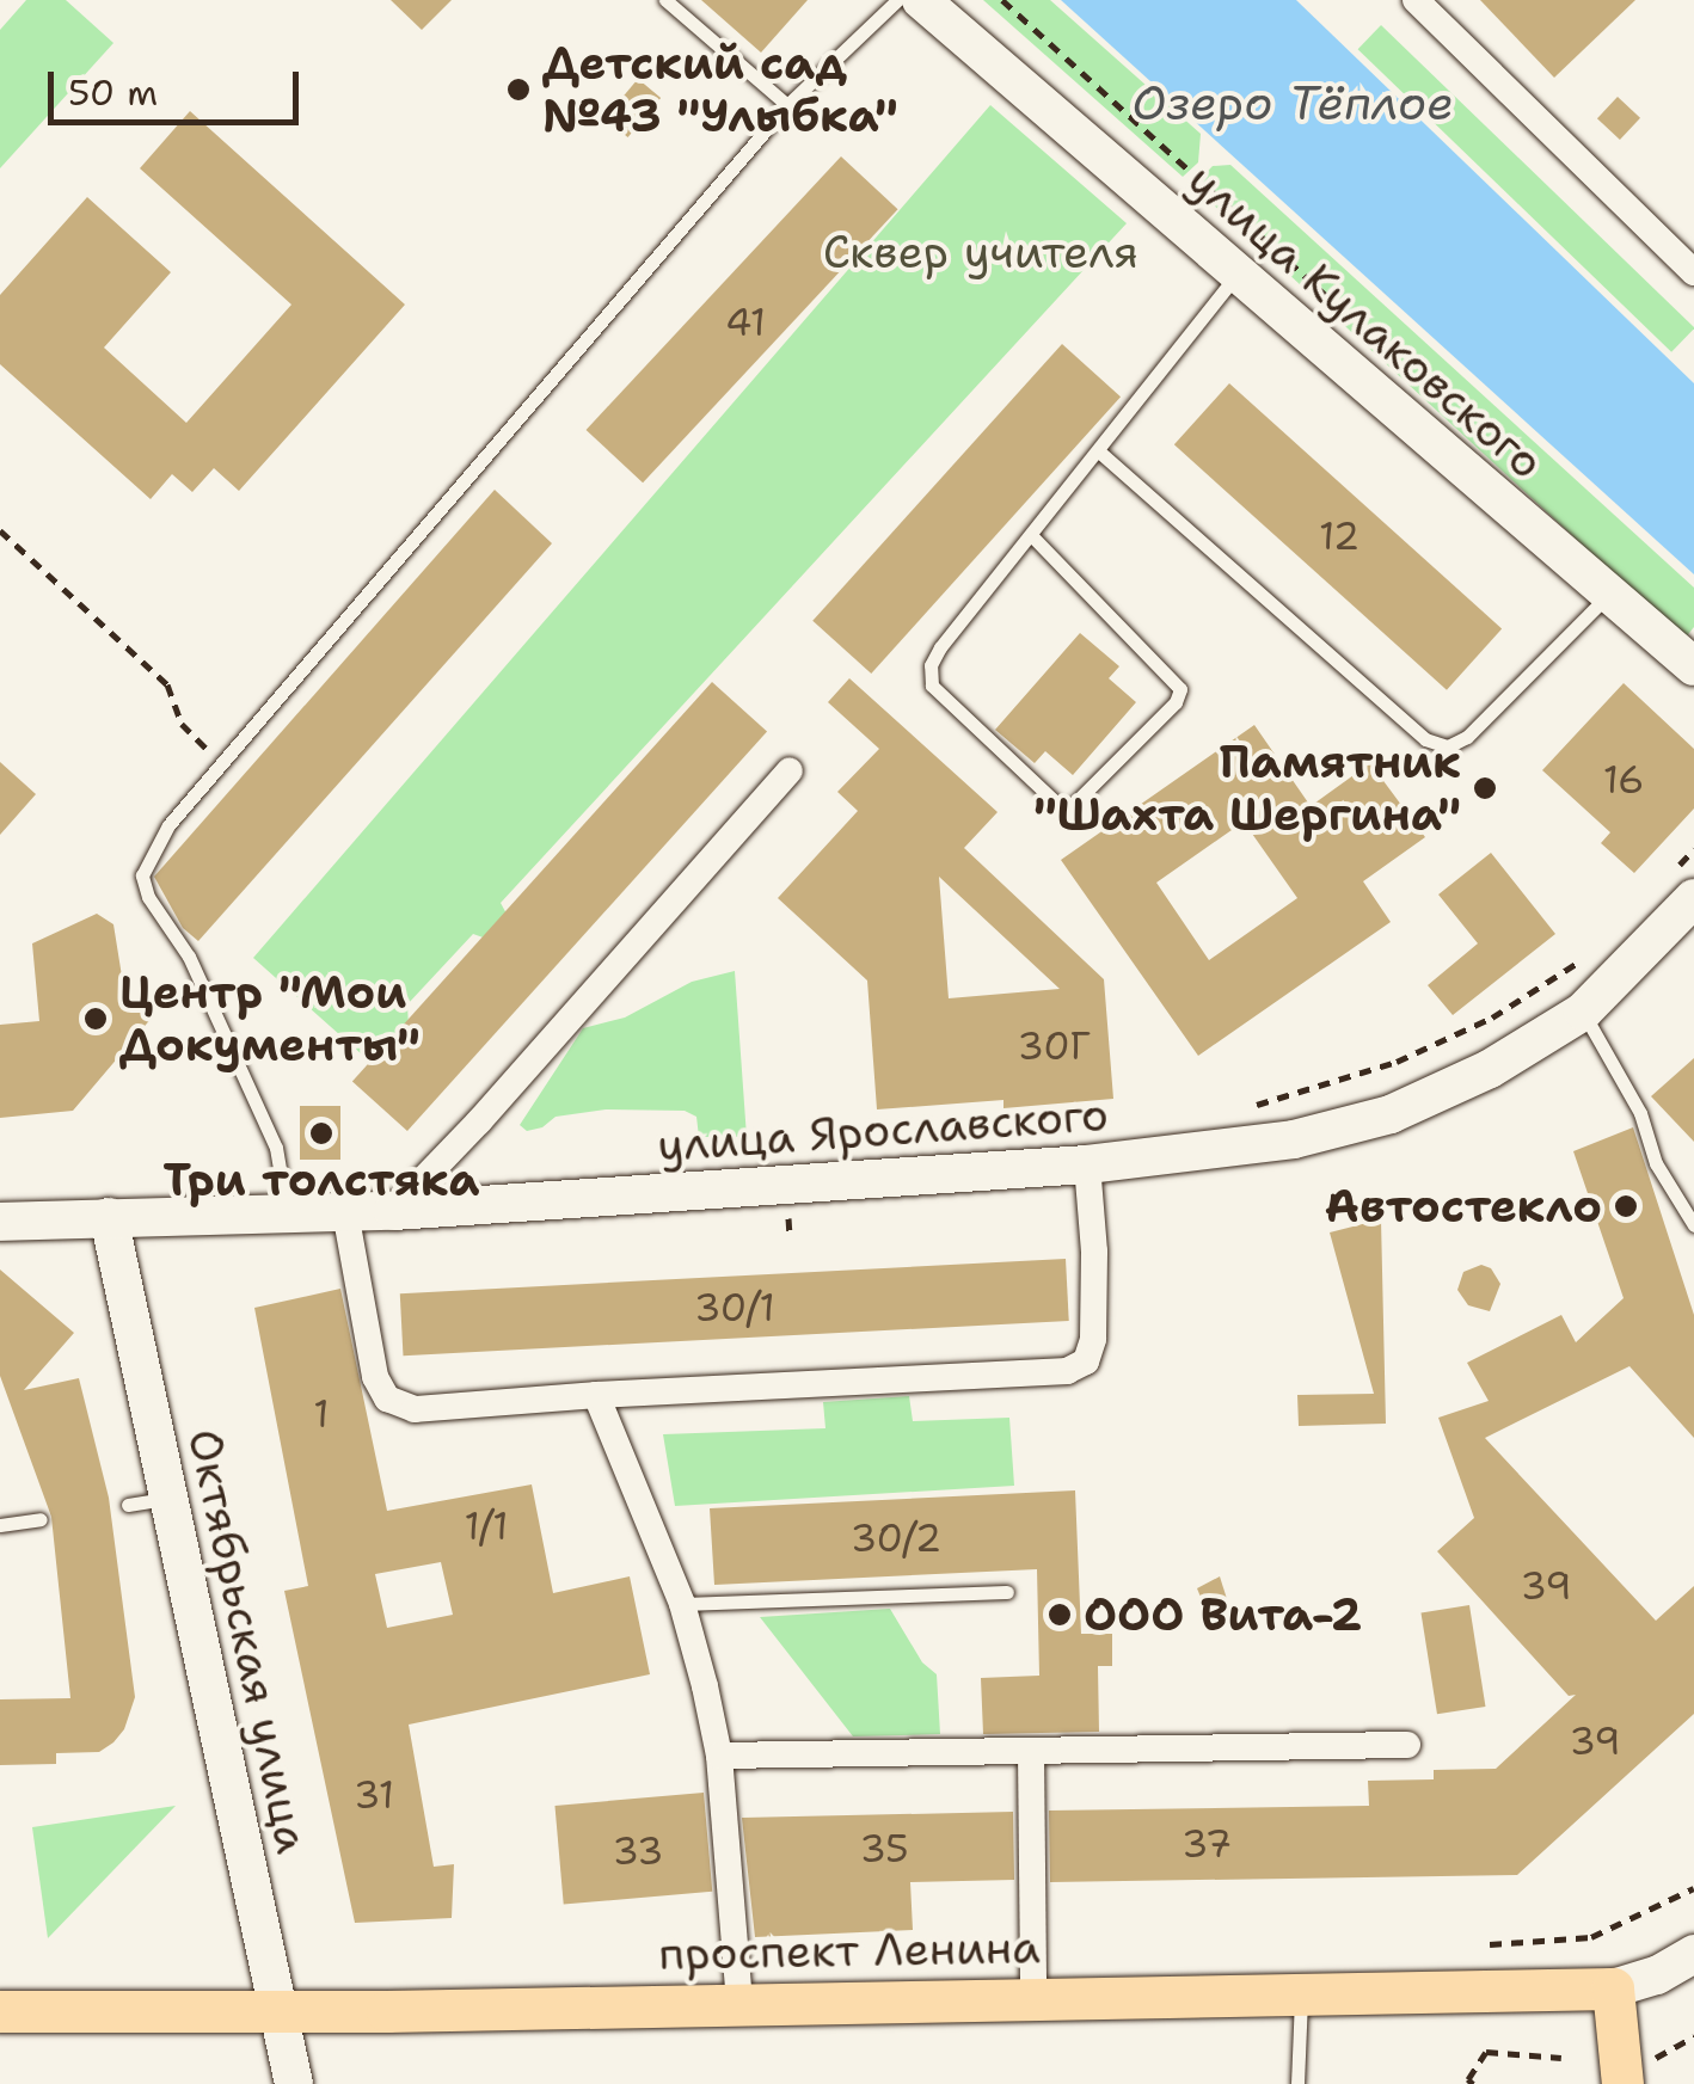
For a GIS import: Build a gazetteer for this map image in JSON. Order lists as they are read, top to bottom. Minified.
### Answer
{"streets":{"main road":["проспект Ленина"],"street":["улица Кулаковского","улица Ярославского","Октябрьская улица"]},"crossings":[["улица Ярославского","Октябрьская улица"],["Октябрьская улица","проспект Ленина"]],"water":["Озеро Тёплое"],"parks":["Сквер учителя"],"places":["Детский сад №43 \"Улыбка\"","Памятник \"Шахта Шергина\"","Центр \"Мои Документы\"","Три толстяка","Автостекло","ООО Вита-2"],"house_numbers":["41","12","16","30Г","30/1","1","1/1","30/2","39","39","31","37","35","33"],"scale_bar":"50 m"}
